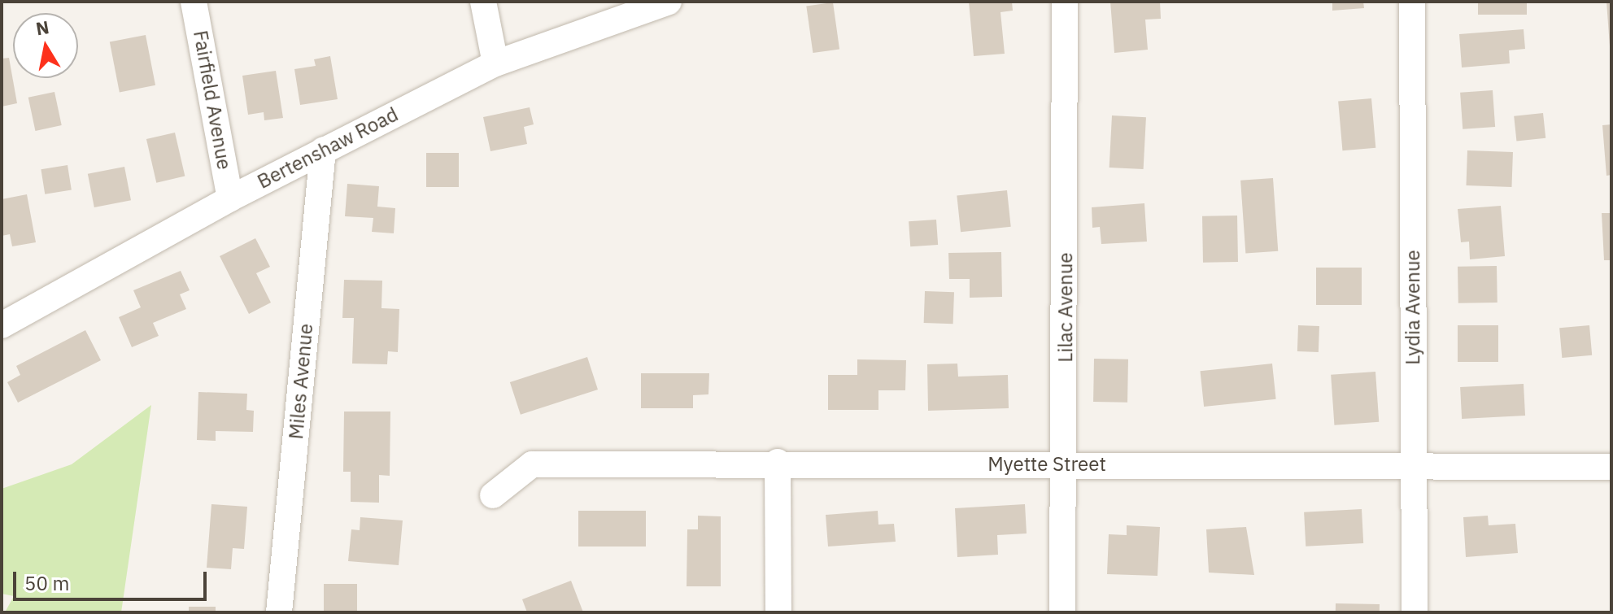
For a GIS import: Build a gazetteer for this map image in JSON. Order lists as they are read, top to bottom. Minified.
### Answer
{"streets":{"street":["Fairfield Avenue","Bertenshaw Road","Lilac Avenue","Lydia Avenue","Miles Avenue","Myette Street"]},"crossings":[["Fairfield Avenue","Bertenshaw Road"],["Bertenshaw Road","Miles Avenue"],["Lilac Avenue","Myette Street"],["Lydia Avenue","Myette Street"]],"scale_bar":"50 m","north":"top"}
